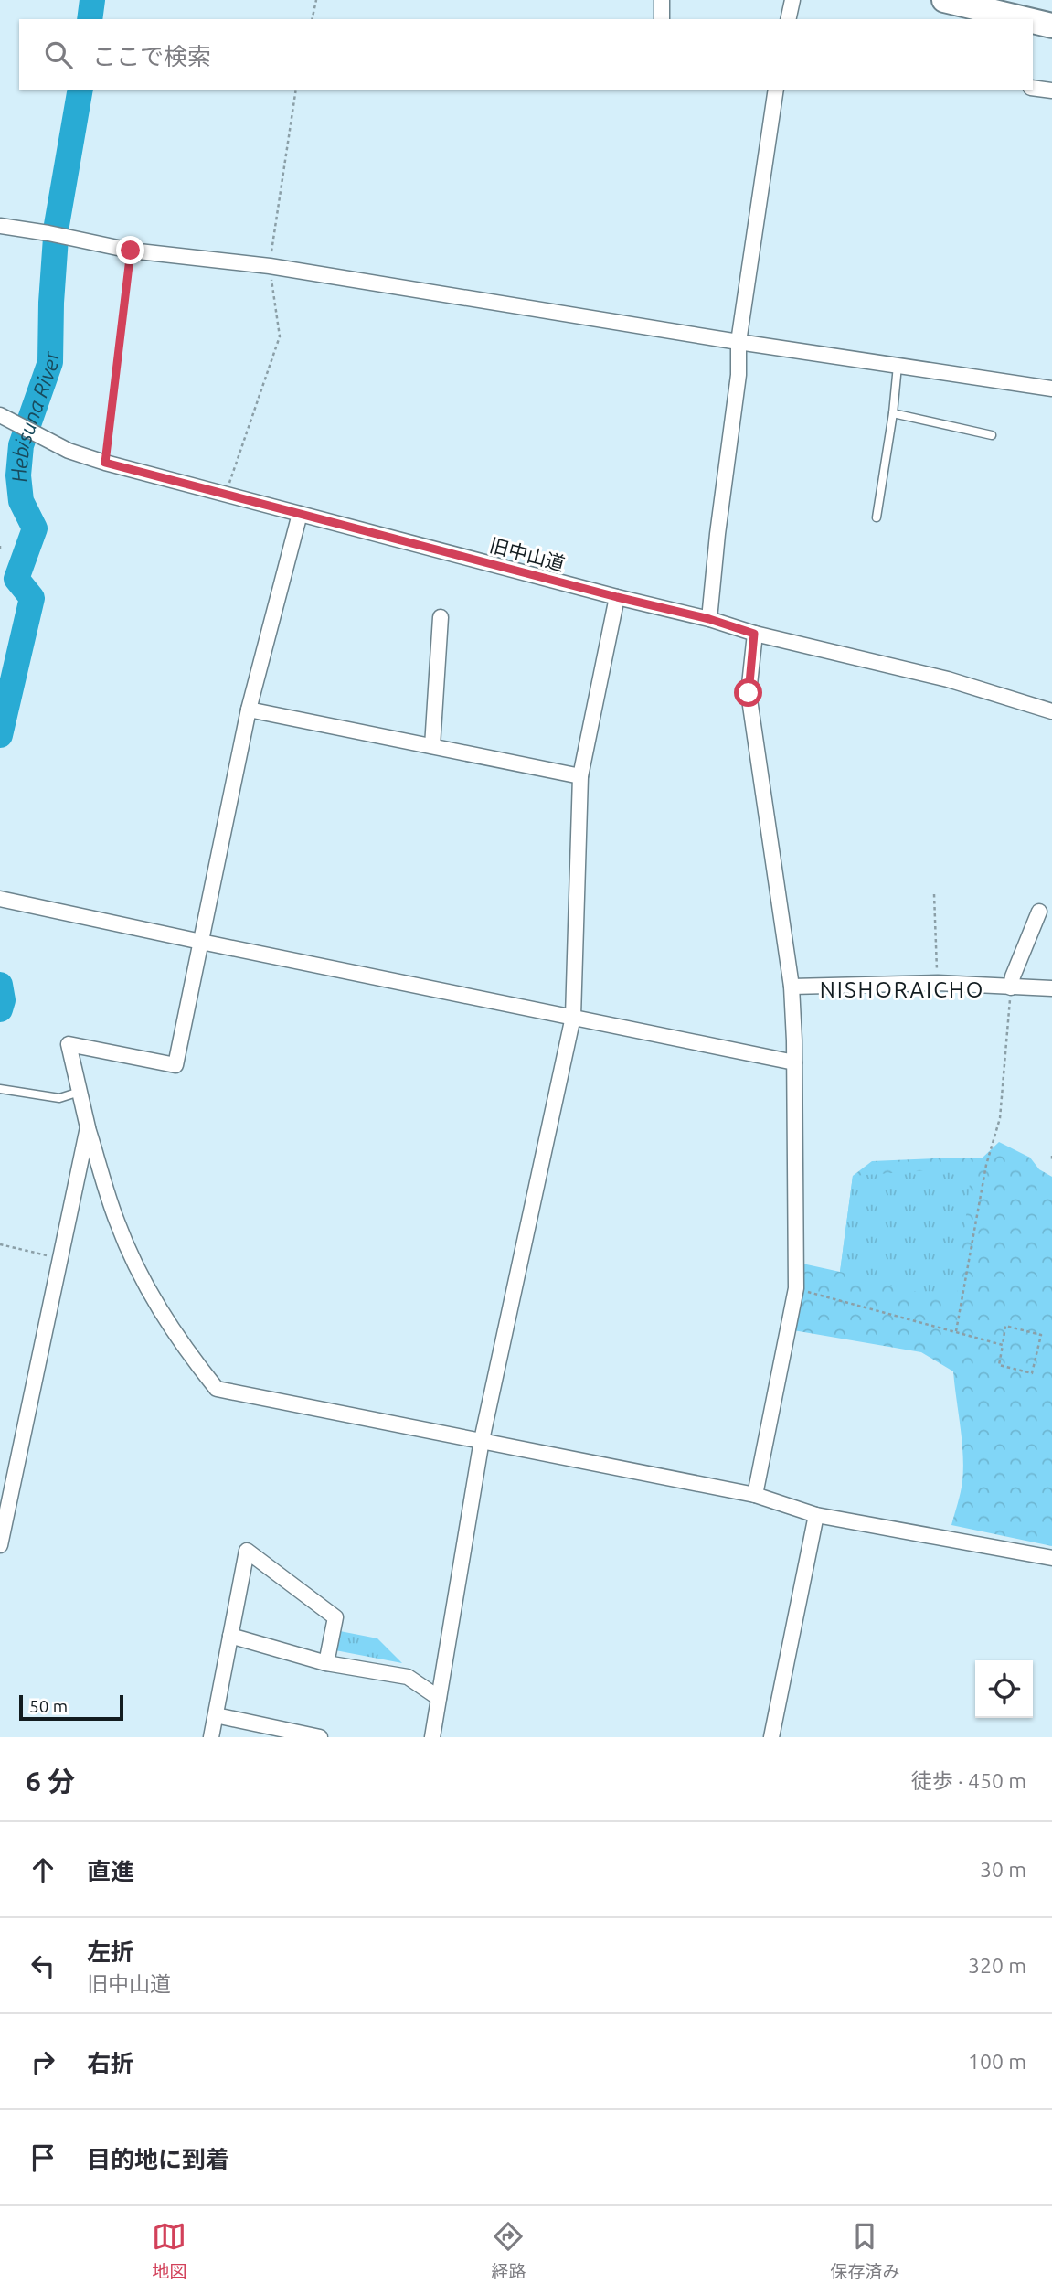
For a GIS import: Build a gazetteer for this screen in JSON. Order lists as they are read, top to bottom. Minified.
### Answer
{"streets":{"street":["旧中山道"]},"districts":["NISHORAICHO"],"water":["Hebisuna River"],"scale_bar":"50 m","page":{"search":"ここで検索","scale":"50 m","heading":["6 分","徒歩 · 450 m"],"list":[["直進","30 m"],["左折","旧中山道","320 m"],["右折","100 m"],"目的地に到着"],"nav":["地図","経路","保存済み"]}}
